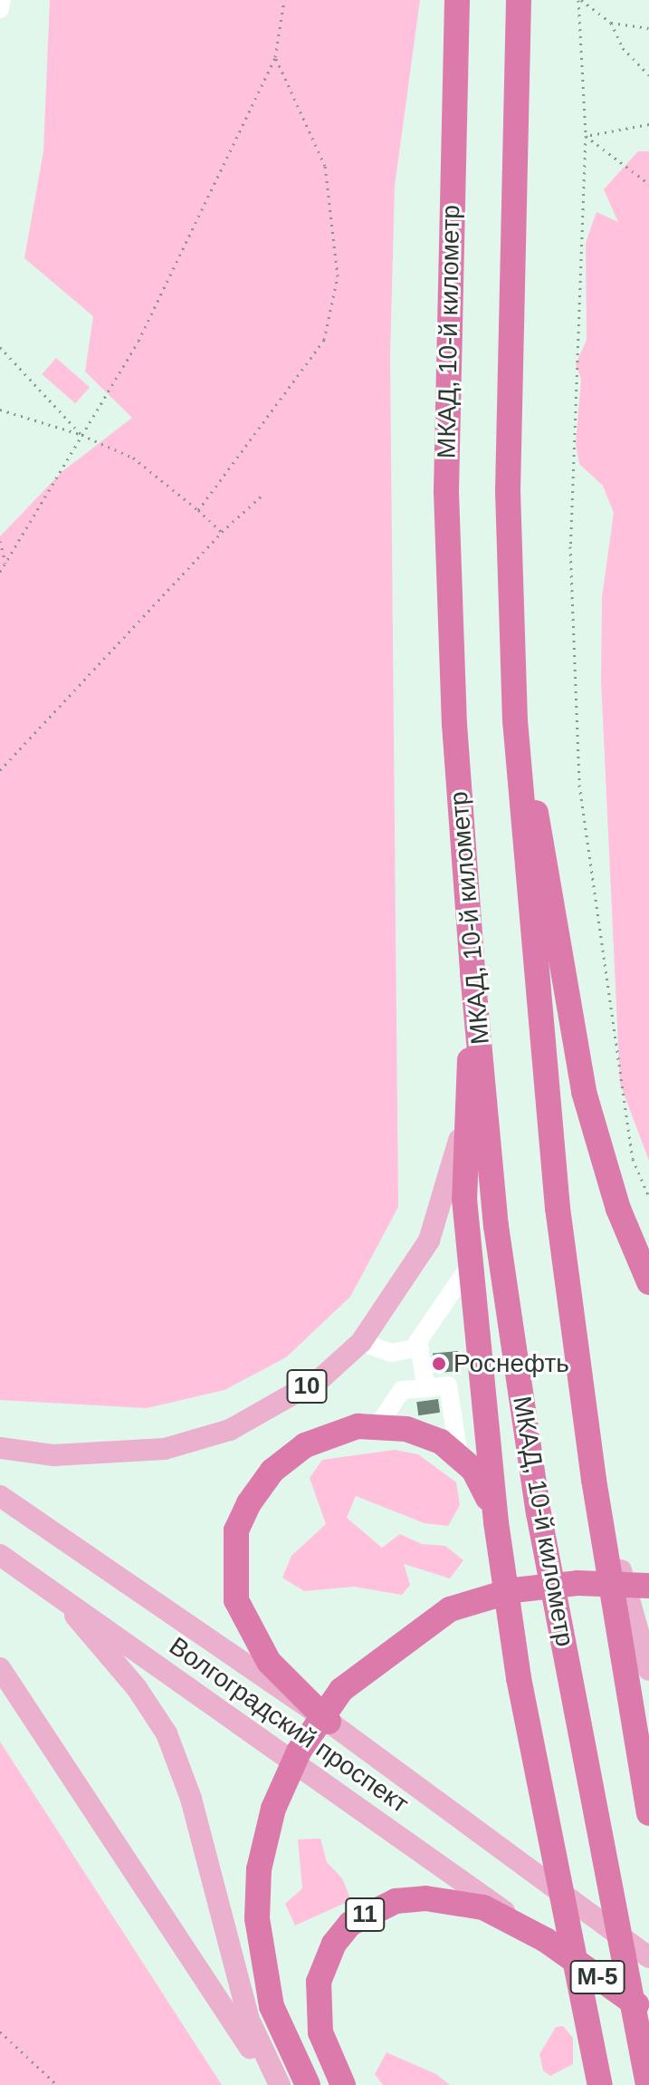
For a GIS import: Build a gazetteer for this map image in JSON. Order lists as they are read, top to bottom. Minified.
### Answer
{"streets":{"highway":["МКАД, 10-й километр","10","11","М-5"],"main road":["Волгоградский проспект"]},"crossings":[["МКАД, 10-й километр","10"],["Волгоградский проспект","11"],["Волгоградский проспект","М-5"],["11","М-5"]],"places":["Роснефть"]}
